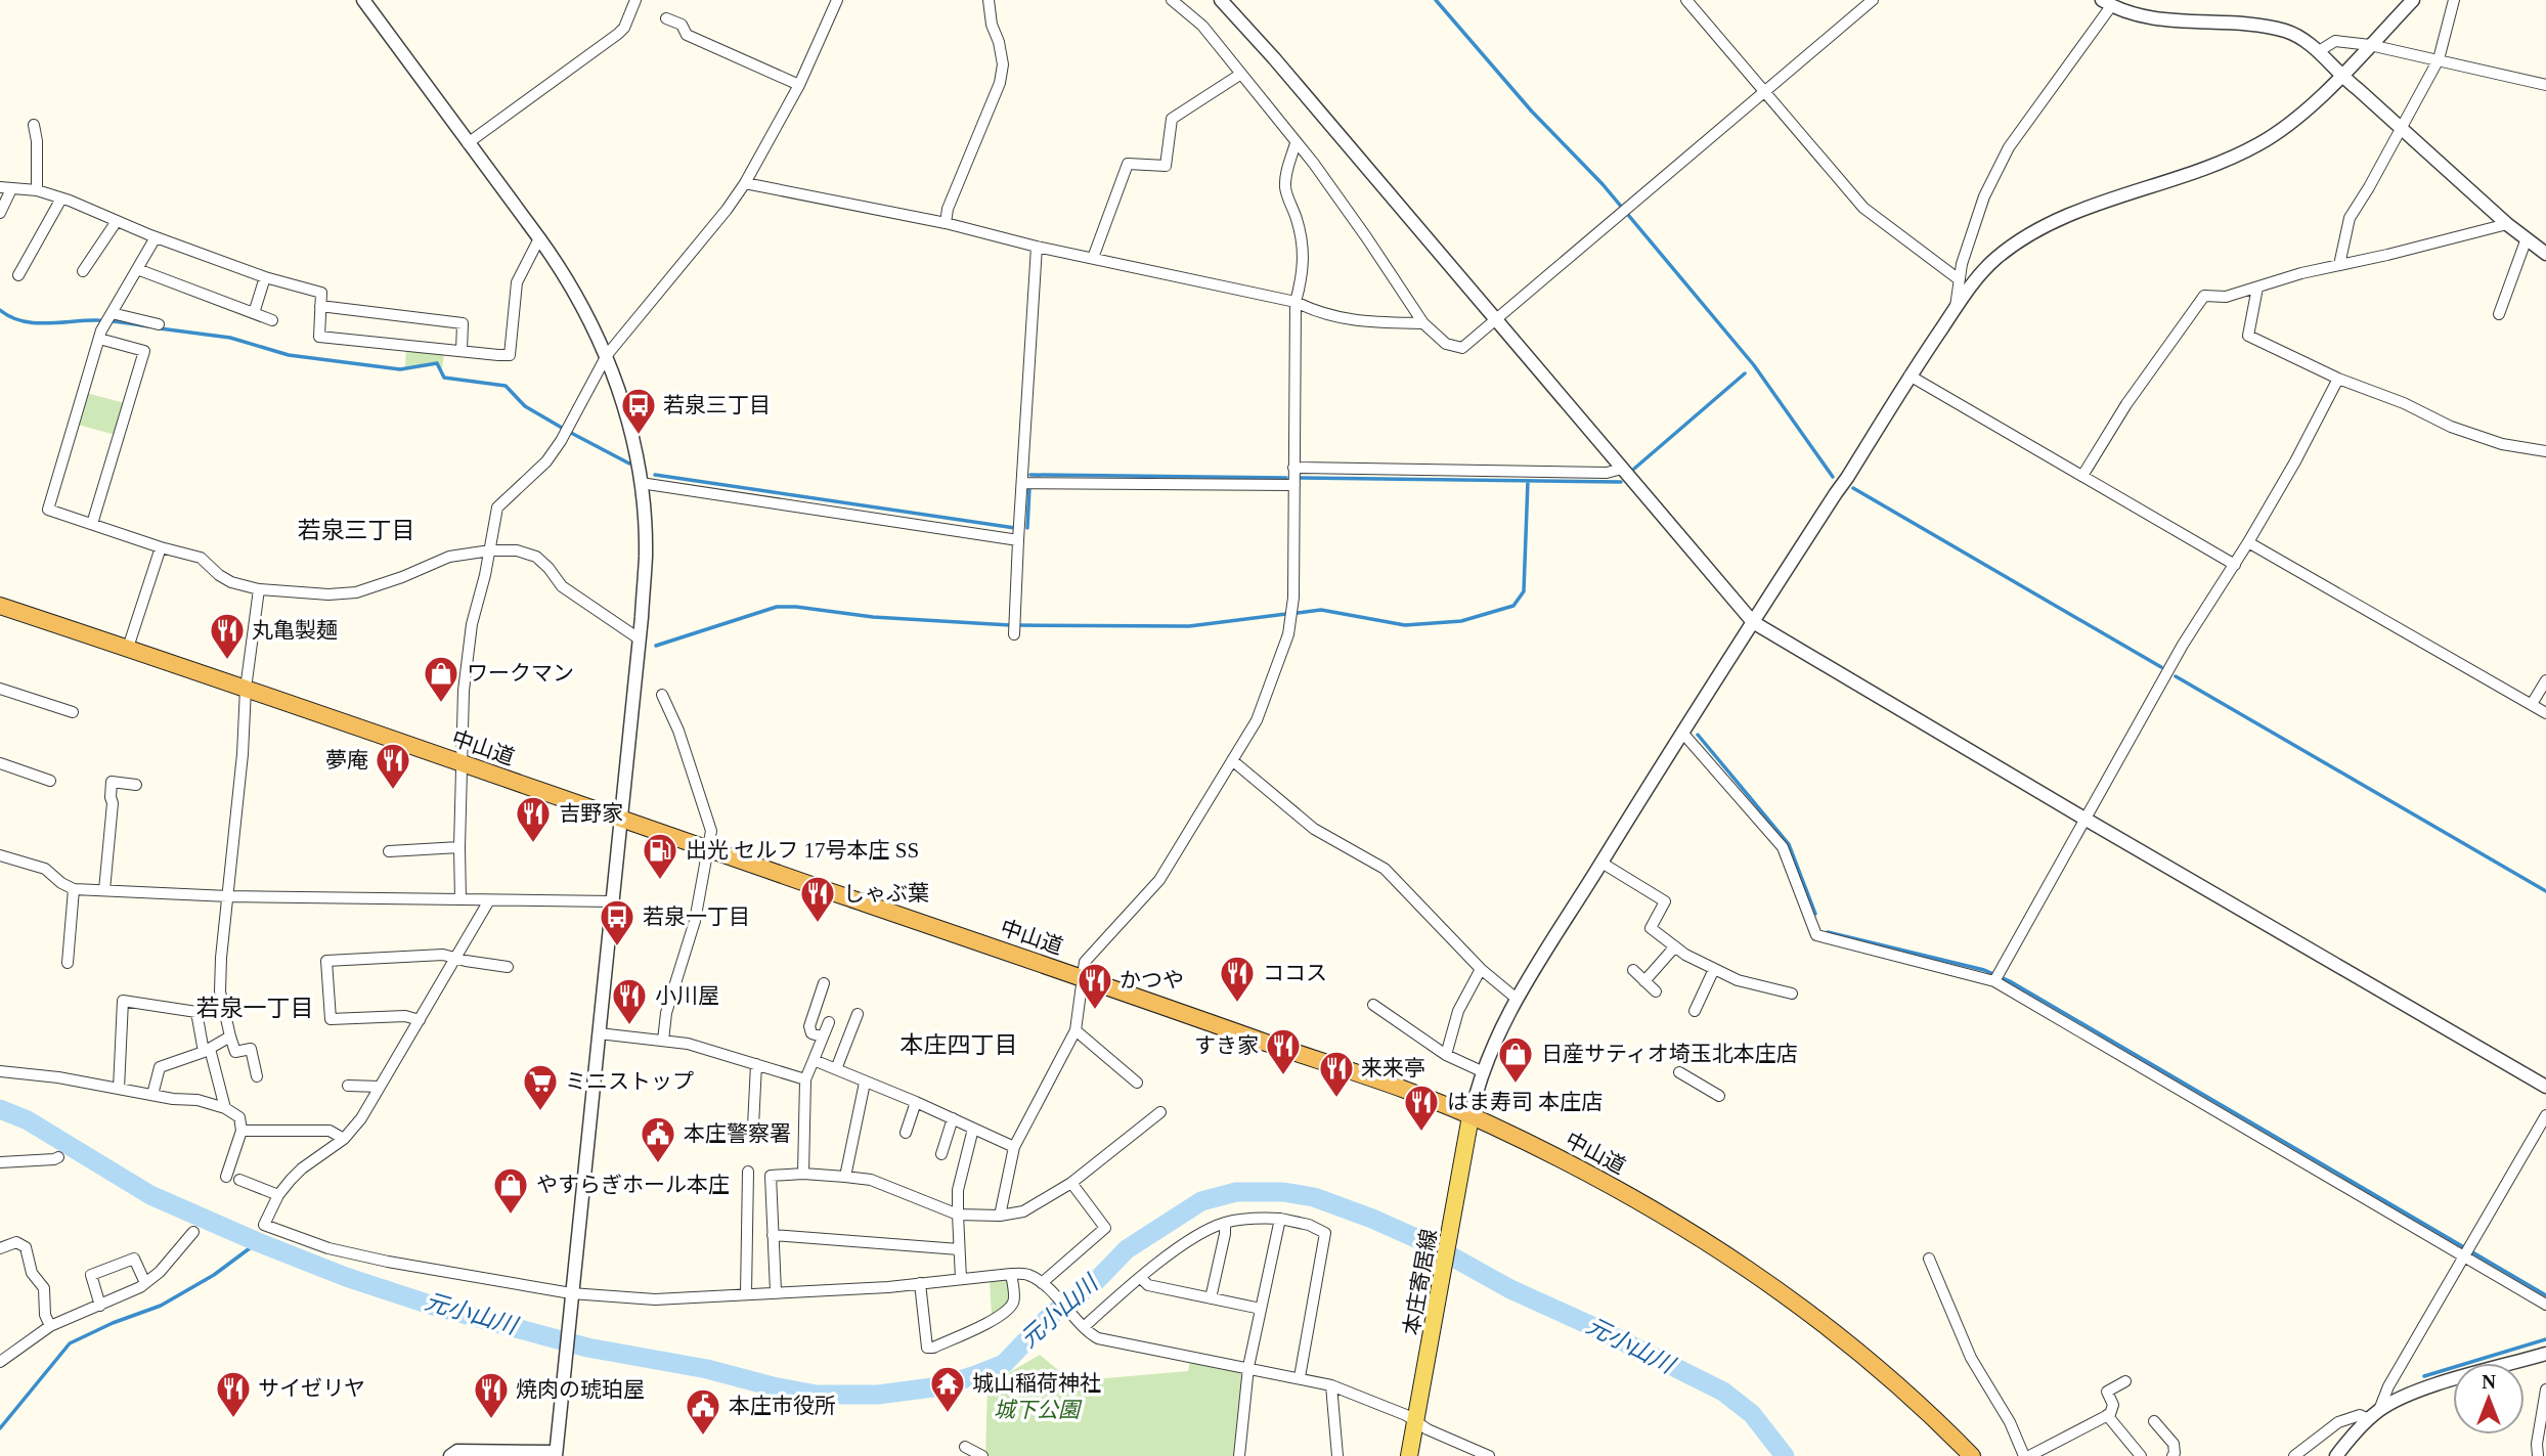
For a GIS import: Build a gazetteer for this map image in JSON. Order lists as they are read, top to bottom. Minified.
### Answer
{"streets":{"highway":["中山道"],"main road":["本庄寄居線"]},"crossings":[["中山道","本庄寄居線"]],"districts":["若泉三丁目","若泉一丁目","本庄四丁目"],"water":["元小山川"],"parks":["城下公園"],"places":{"bus stop":["若泉三丁目","若泉一丁目"],"restaurant":["丸亀製麺","夢庵","吉野家","しゃぶ葉","ココス","かつや","小川屋","すき家","来来亭","はま寿司 本庄店","サイゼリヤ","焼肉の琥珀屋"],"shop":["ワークマン","日産サティオ埼玉北本庄店","やすらぎホール本庄"],"fuel station":["出光 セルフ 17号本庄 SS"],"supermarket":["ミニストップ"],"public building":["本庄警察署","本庄市役所"],"temple":["城山稲荷神社"]},"north":"top"}
